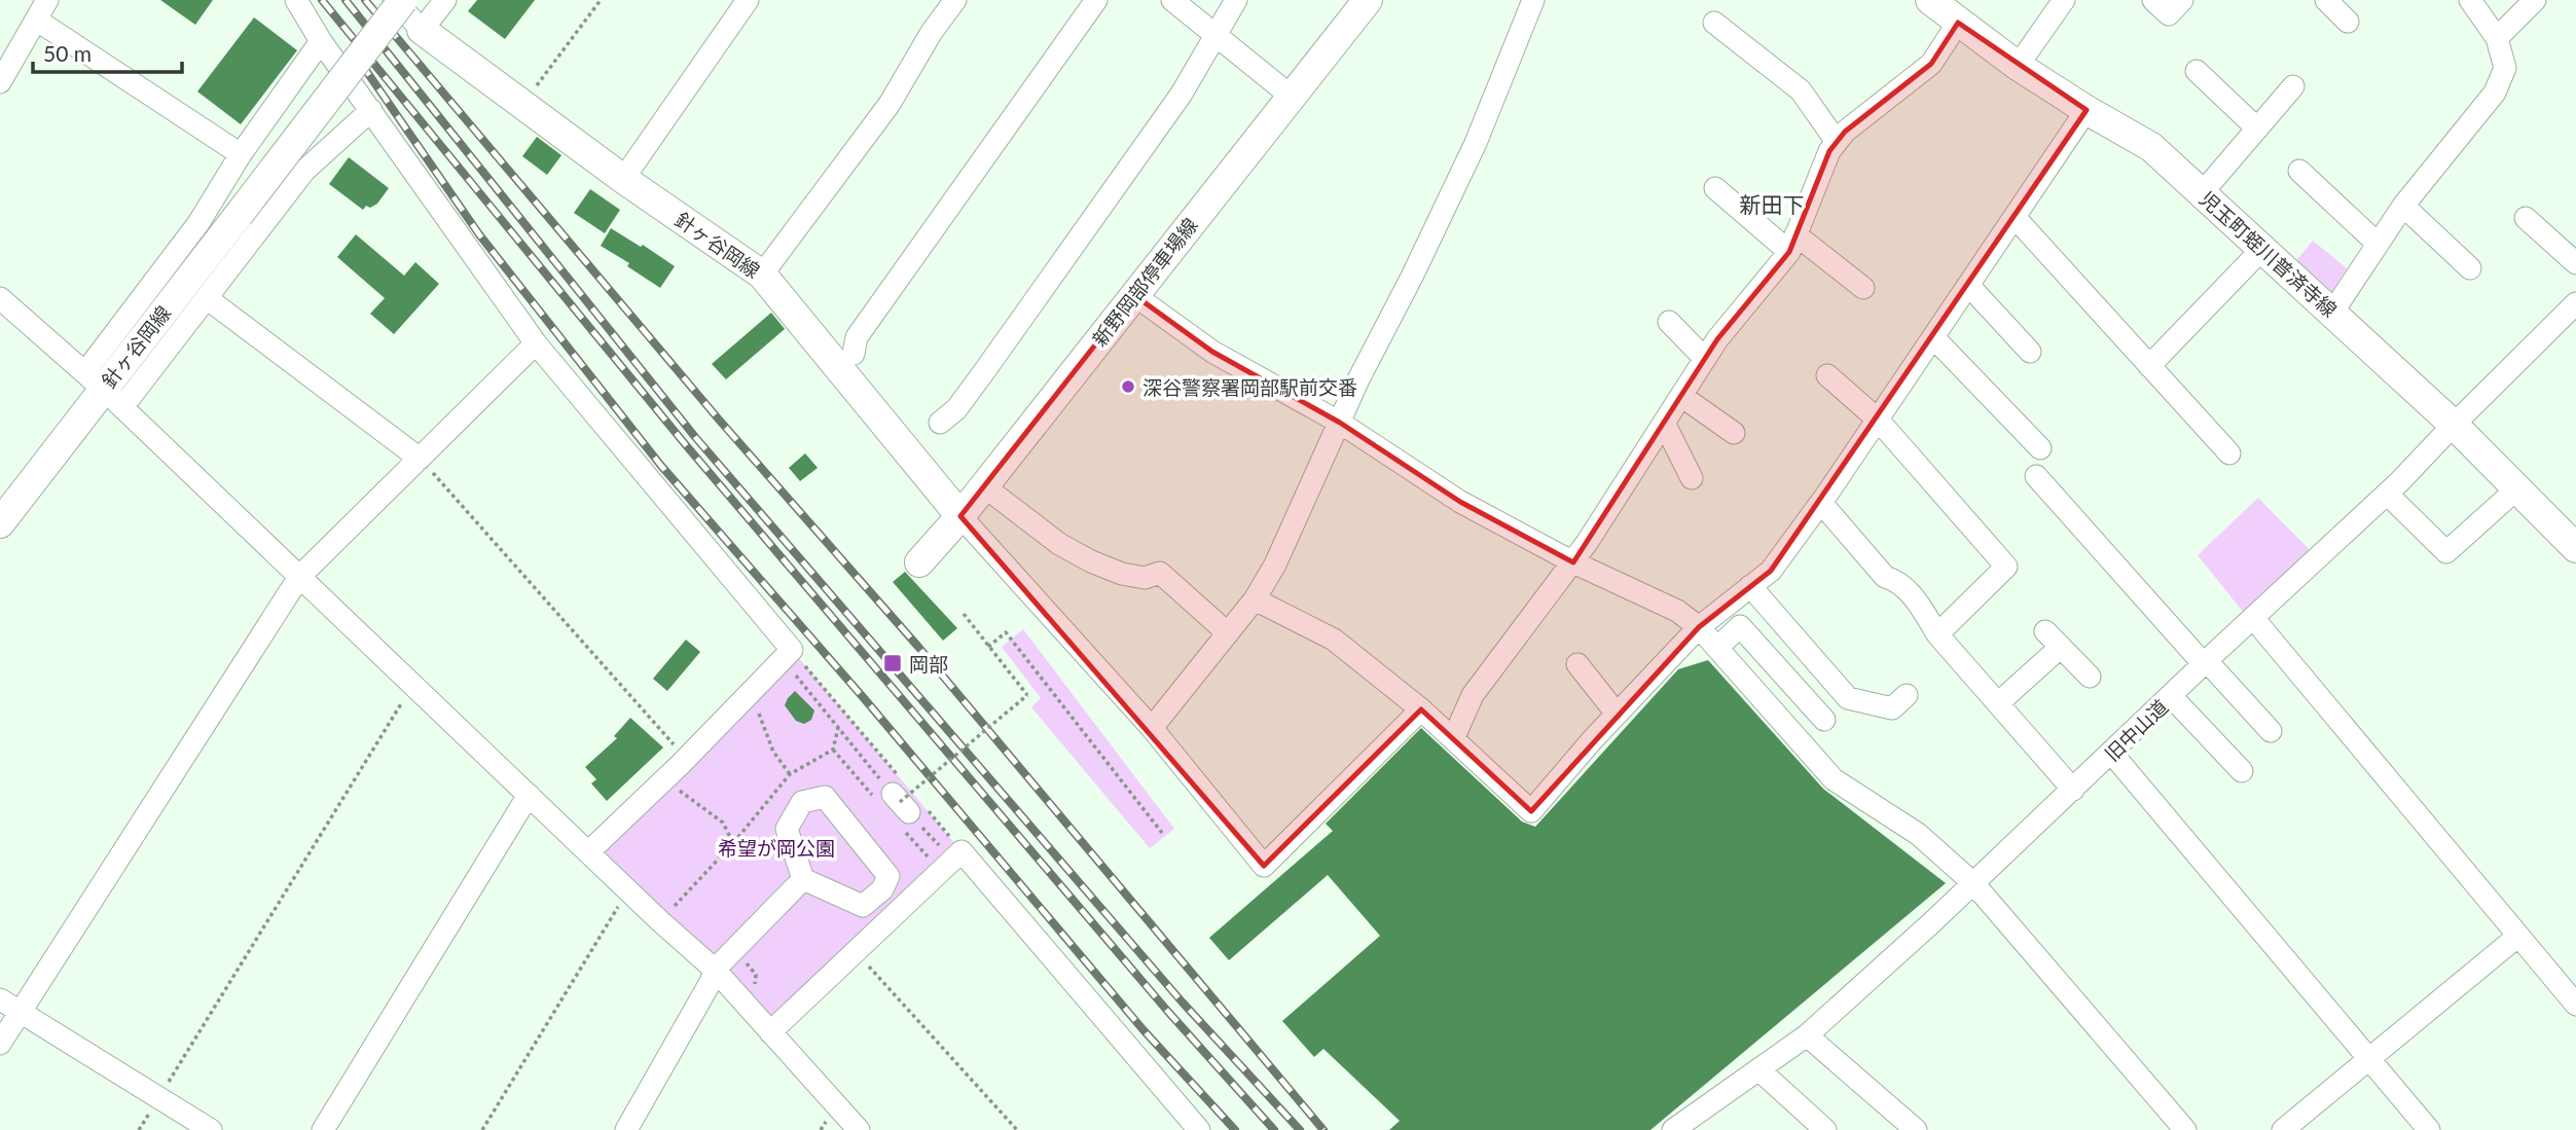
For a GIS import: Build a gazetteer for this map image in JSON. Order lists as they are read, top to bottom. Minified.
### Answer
{"streets":{"main road":["針ヶ谷岡線","児玉町蛭川普済寺線","新野岡部停車場線"],"street":["旧中山道"]},"crossings":[["針ヶ谷岡線","新野岡部停車場線"],["児玉町蛭川普済寺線","旧中山道"]],"districts":["新田下"],"parks":["希望が岡公園"],"places":{"other":["深谷警察署岡部駅前交番"],"transit":["岡部"]},"scale_bar":"50 m"}
